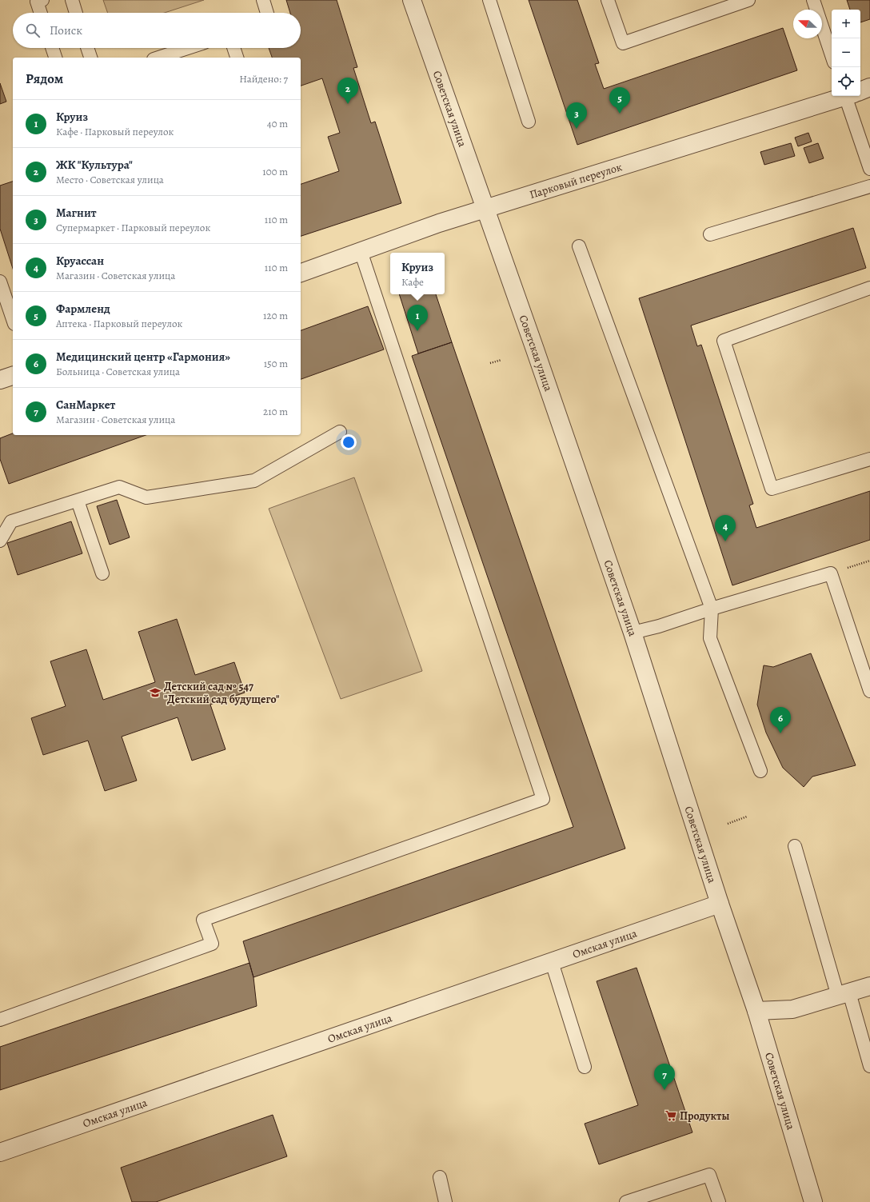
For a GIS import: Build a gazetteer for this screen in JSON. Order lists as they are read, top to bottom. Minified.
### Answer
{"streets":{"street":["Советская улица","Парковый переулок","Омская улица"]},"crossings":[["Советская улица","Парковый переулок"],["Советская улица","Омская улица"]],"places":{"school or university":["Детский сад № 547 \"Детский сад будущего\""],"supermarket":["Продукты"]},"north":"left","page":{"map_buttons":["+","−"],"search":"Поиск","heading":["Рядом","Найдено: 7"],"pins":["2","5","3","1","4","6","7"],"list":[{"mark":"1","name":"Круиз","note":"Кафе · Парковый переулок","value":"40 m"},{"mark":"2","name":"ЖК \"Культура\"","note":"Место · Советская улица","value":"100 m"},{"mark":"3","name":"Магнит","note":"Супермаркет · Парковый переулок","value":"110 m"},{"mark":"4","name":"Круассан","note":"Магазин · Советская улица","value":"110 m"},{"mark":"5","name":"Фармленд","note":"Аптека · Парковый переулок","value":"120 m"},{"mark":"6","name":"Медицинский центр «Гармония»","note":"Больница · Советская улица","value":"150 m"},{"mark":"7","name":"СанМаркет","note":"Магазин · Советская улица","value":"210 m"}],"popup":["Круиз","Кафе"]}}
